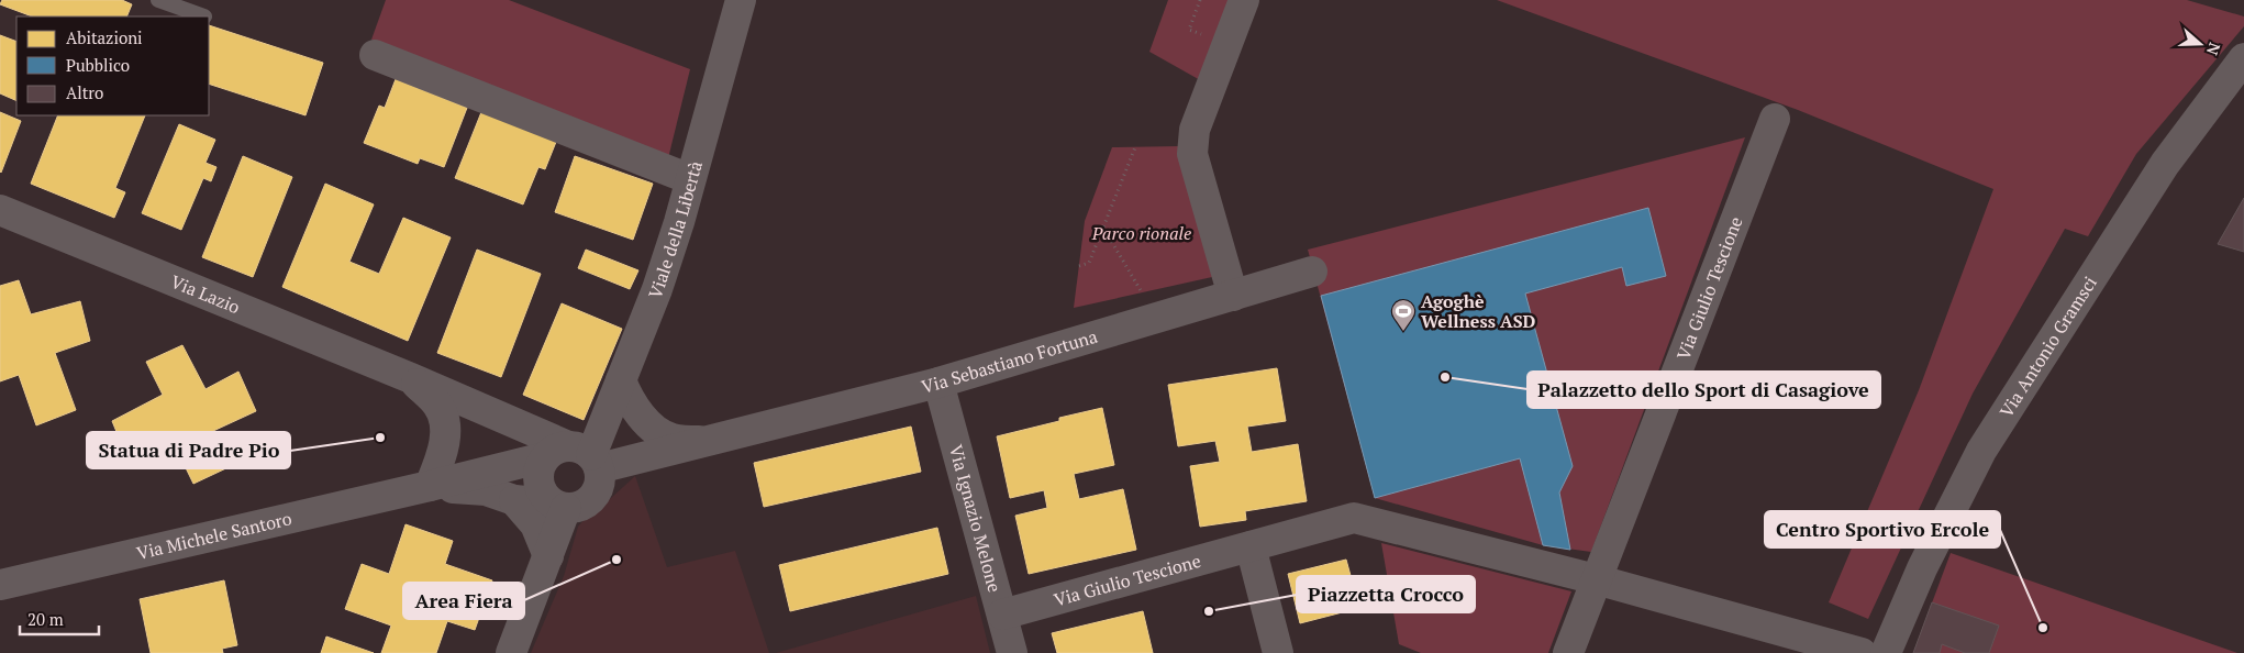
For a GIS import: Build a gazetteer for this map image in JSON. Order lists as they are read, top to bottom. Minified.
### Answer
{"streets":{"street":["Viale della Libertà","Via Giulio Tescione","Via Lazio","Via Antonio Gramsci","Via Sebastiano Fortuna","Via Ignazio Melone","Via Michele Santoro"]},"crossings":[["Viale della Libertà","Via Lazio"],["Viale della Libertà","Via Sebastiano Fortuna"],["Viale della Libertà","Via Michele Santoro"],["Via Giulio Tescione","Via Ignazio Melone"],["Via Lazio","Via Sebastiano Fortuna"],["Via Lazio","Via Michele Santoro"],["Via Sebastiano Fortuna","Via Ignazio Melone"],["Via Sebastiano Fortuna","Via Michele Santoro"]],"parks":["Parco rionale"],"places":{"sports":["Agoghè Wellness ASD"],"other":["Palazzetto dello Sport di Casagiove","Statua di Padre Pio","Area Fiera","Piazzetta Crocco","Centro Sportivo Ercole"]},"legend":["Abitazioni","Pubblico","Altro"],"scale_bar":"20 m","north":"right"}
